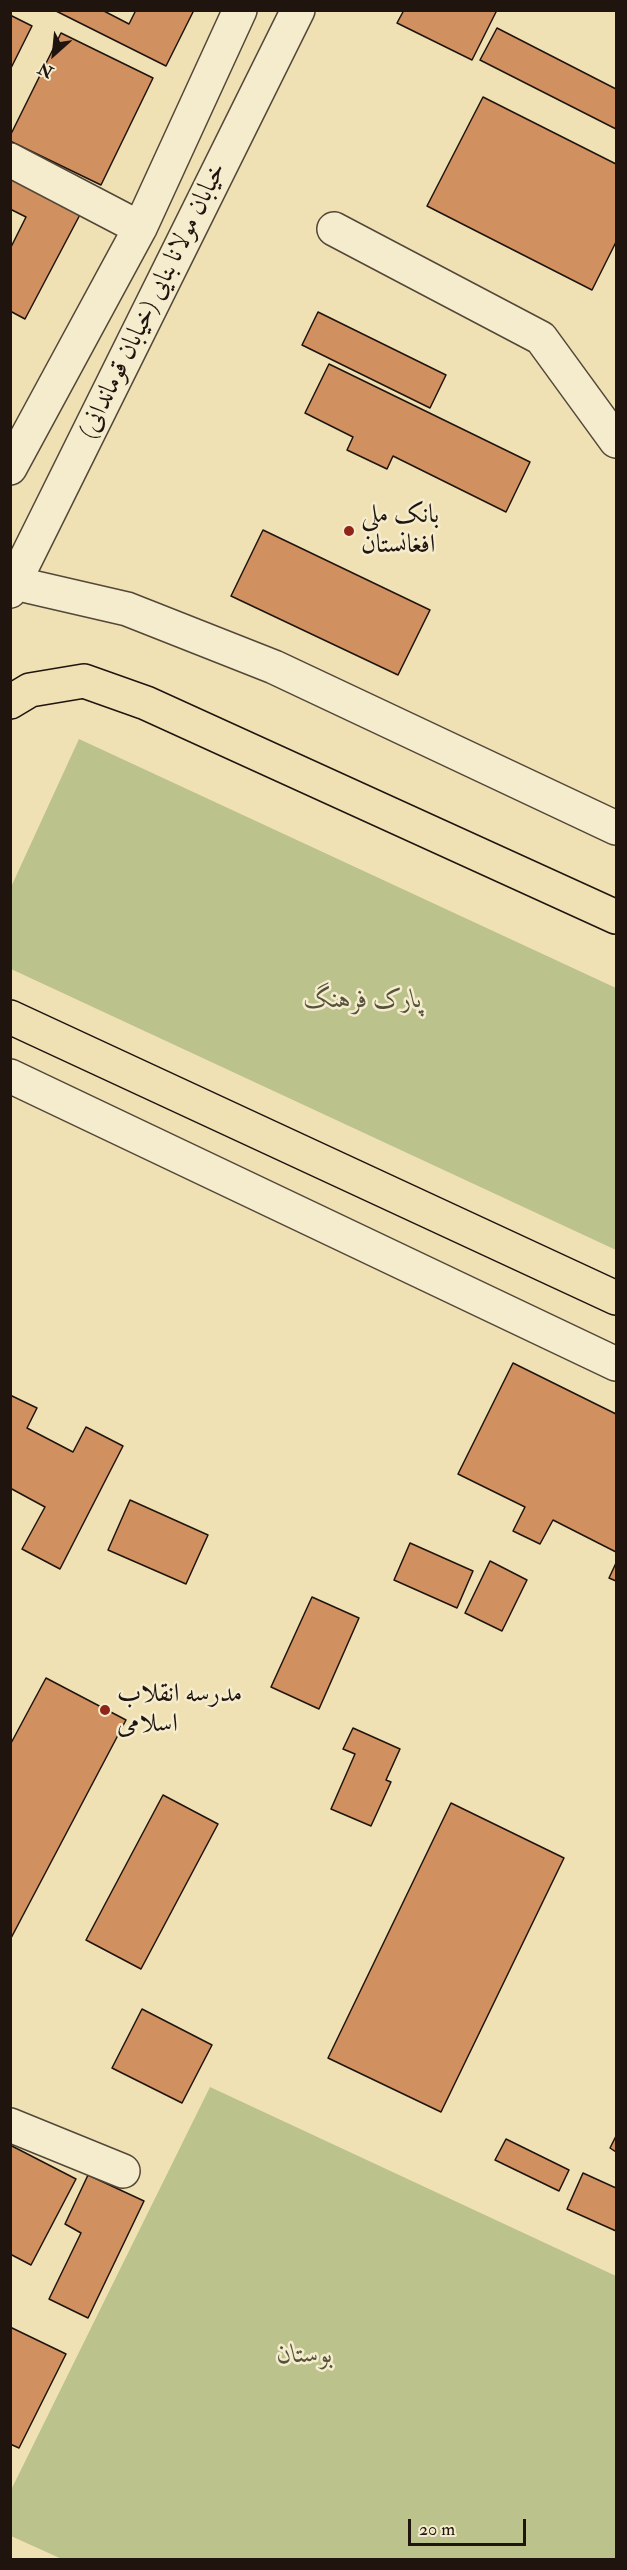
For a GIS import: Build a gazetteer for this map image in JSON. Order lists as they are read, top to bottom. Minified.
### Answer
{"streets":{"street":["خیابان مولانا بنایی (خیابان قوماندانی)"]},"parks":["پارک فرهنگ","بوستان"],"places":["بانک ملی افغانستان","مدرسه انقلاب اسلامی"],"scale_bar":"20 m","north":"bottom left"}
